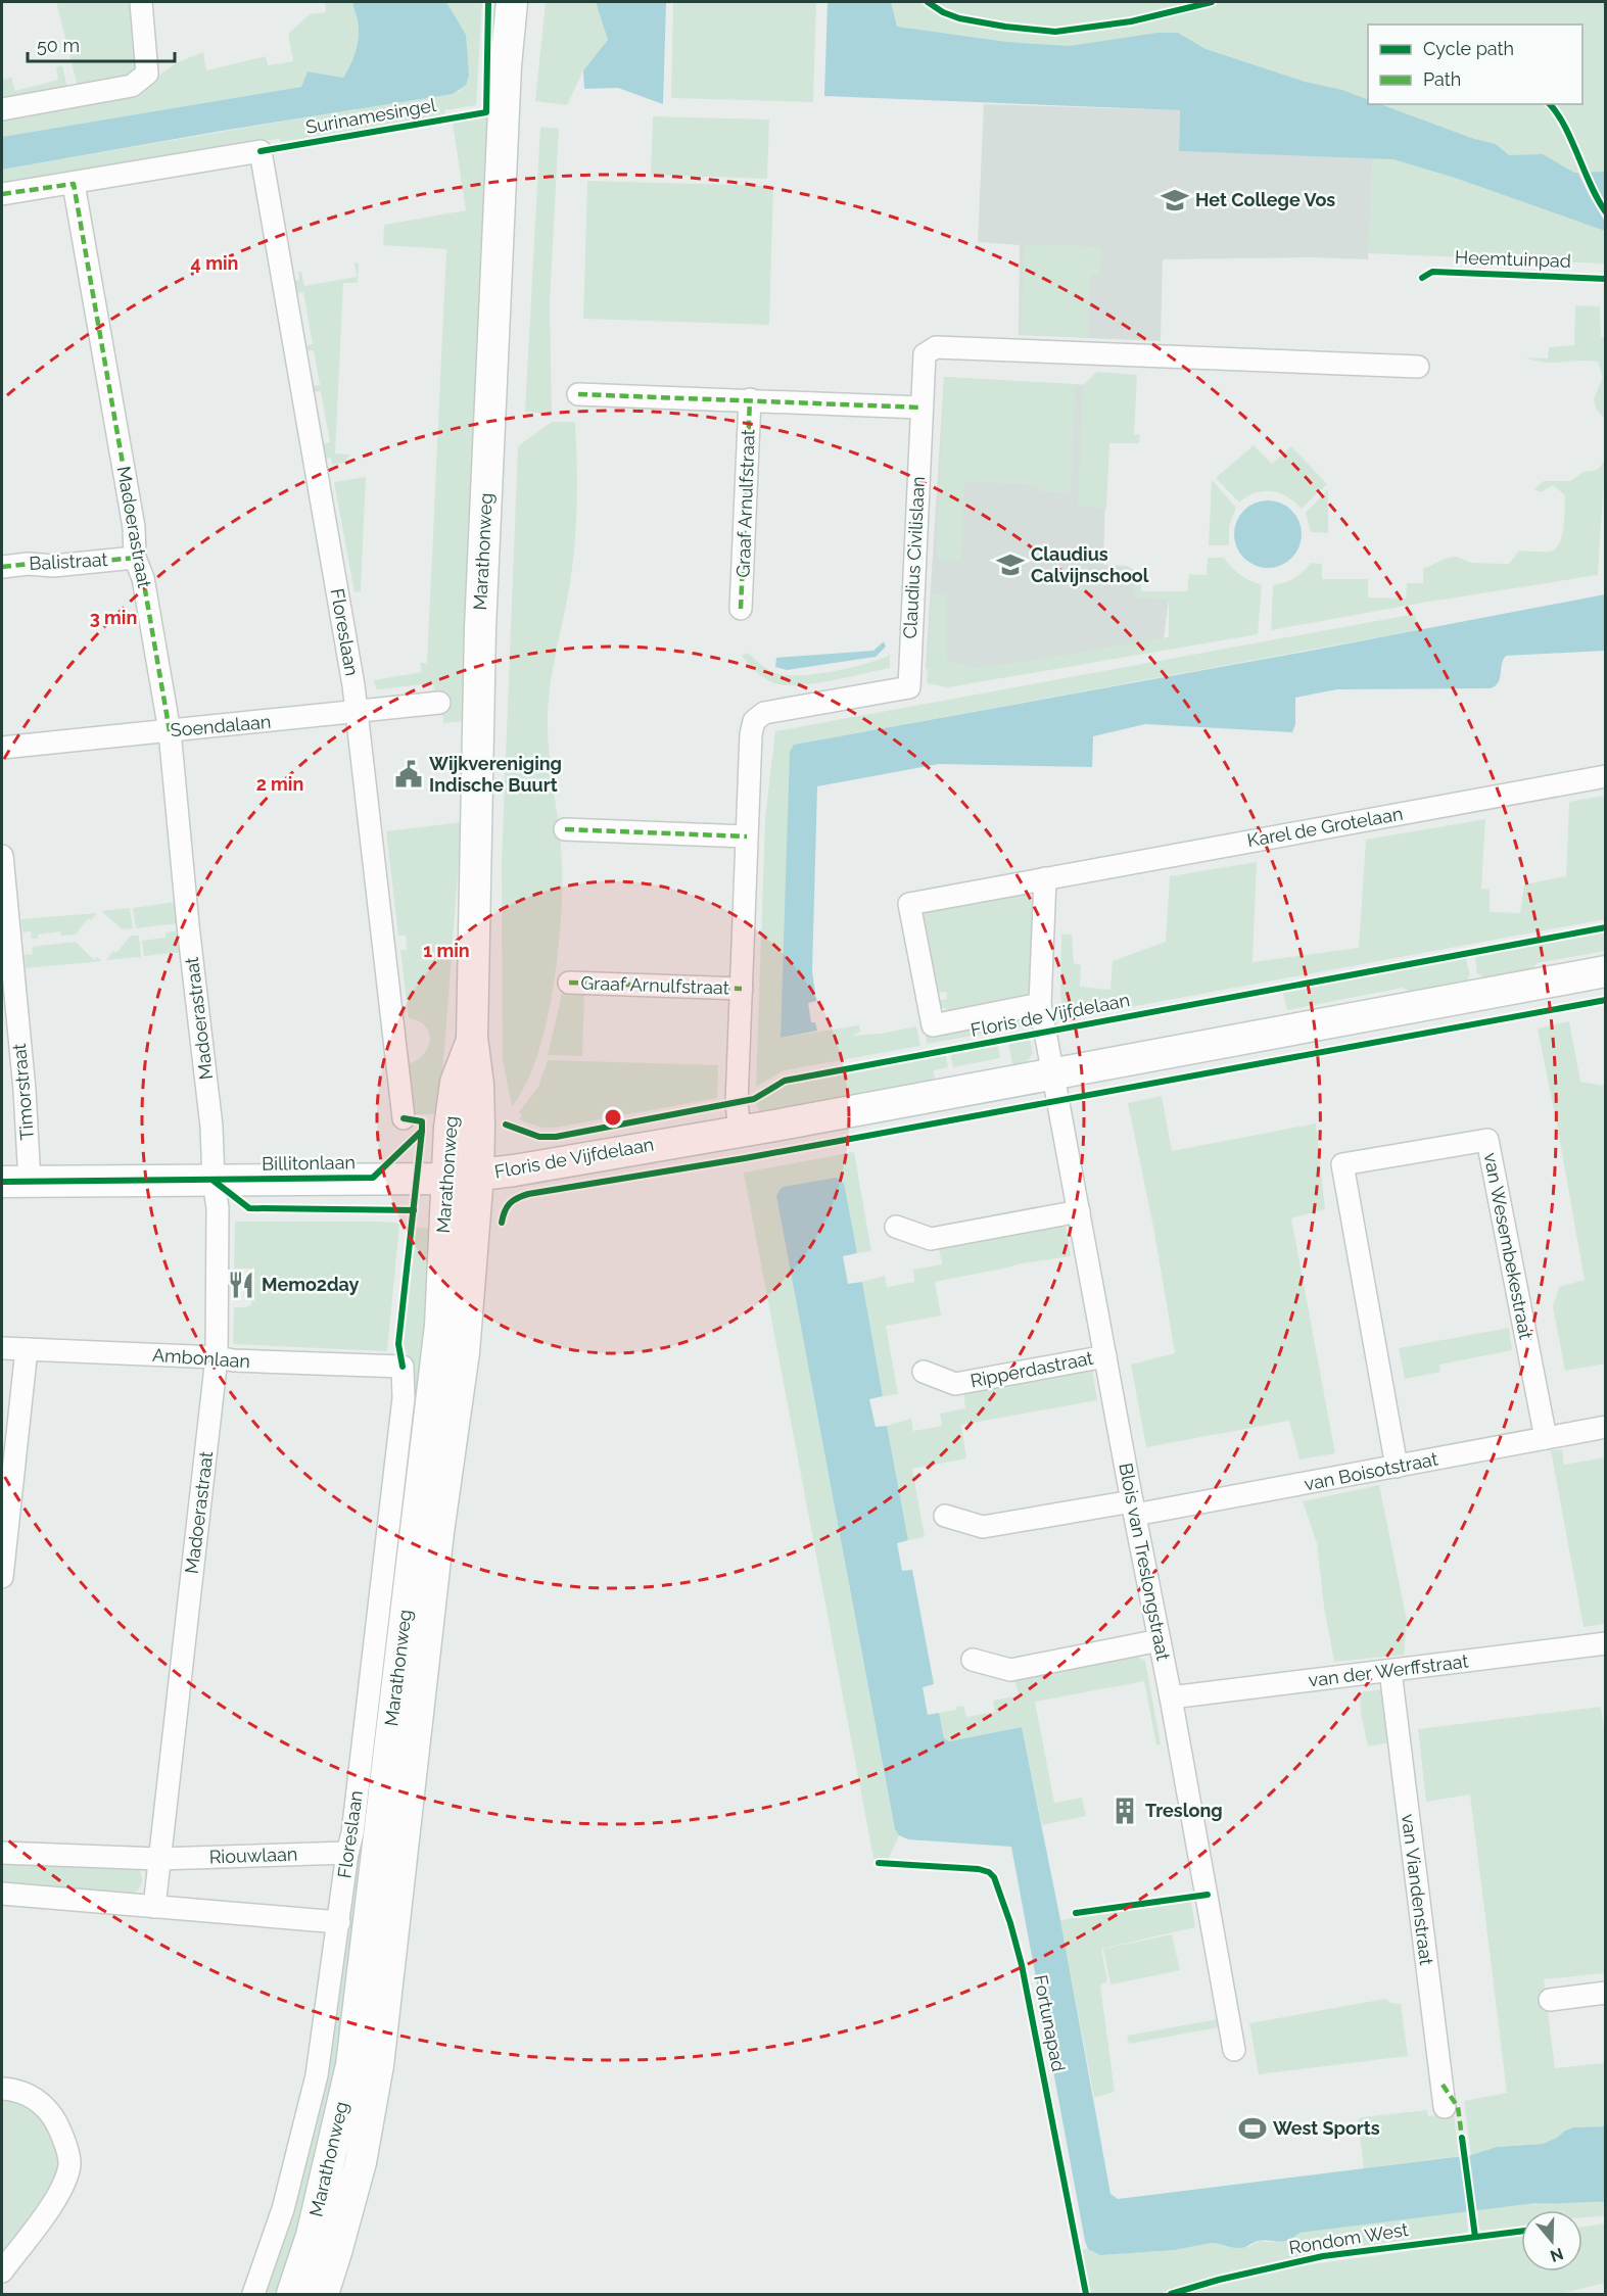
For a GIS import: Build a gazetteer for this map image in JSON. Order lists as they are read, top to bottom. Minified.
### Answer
{"streets":{"main road":["Marathonweg","Floris de Vijfdelaan","Billitonlaan"],"street":["Graaf Arnulfstraat","Madoerastraat","Claudius Civilislaan","Balistraat","Floreslaan","Soendalaan","Karel de Grotelaan","Timorstraat","van Wesembekestraat","Ambonlaan","Ripperdastraat","van Boisotstraat","Blois van Treslongstraat","van der Werffstraat","Riouwlaan","van Viandenstraat"],"cycle path":["Surinamesingel","Heemtuinpad","Fortunapad","Rondom West"]},"crossings":[["Graaf Arnulfstraat","Claudius Civilislaan"],["Madoerastraat","Balistraat"],["Madoerastraat","Floreslaan"],["Madoerastraat","Soendalaan"],["Madoerastraat","Billitonlaan"],["Madoerastraat","Ambonlaan"],["Madoerastraat","Riouwlaan"],["Marathonweg","Floris de Vijfdelaan"],["Marathonweg","Billitonlaan"],["Claudius Civilislaan","Floris de Vijfdelaan"],["Floreslaan","Soendalaan"],["Floreslaan","Ambonlaan"],["Floreslaan","Riouwlaan"],["Floris de Vijfdelaan","Billitonlaan"],["Floris de Vijfdelaan","Blois van Treslongstraat"],["Timorstraat","Billitonlaan"],["van Wesembekestraat","van Boisotstraat"],["Ripperdastraat","Blois van Treslongstraat"],["van Boisotstraat","Blois van Treslongstraat"],["Blois van Treslongstraat","van der Werffstraat"],["van der Werffstraat","van Viandenstraat"]],"places":{"school or university":["Het College Vos","Claudius Calvijnschool"],"public building":["Wijkvereniging Indische Buurt"],"restaurant":["Memo2day"],"building":["Treslong"],"sports":["West Sports"]},"legend":["Cycle path","Path"],"scale_bar":"50 m","north":"bottom","rings":["4 min","3 min","2 min","1 min"]}
